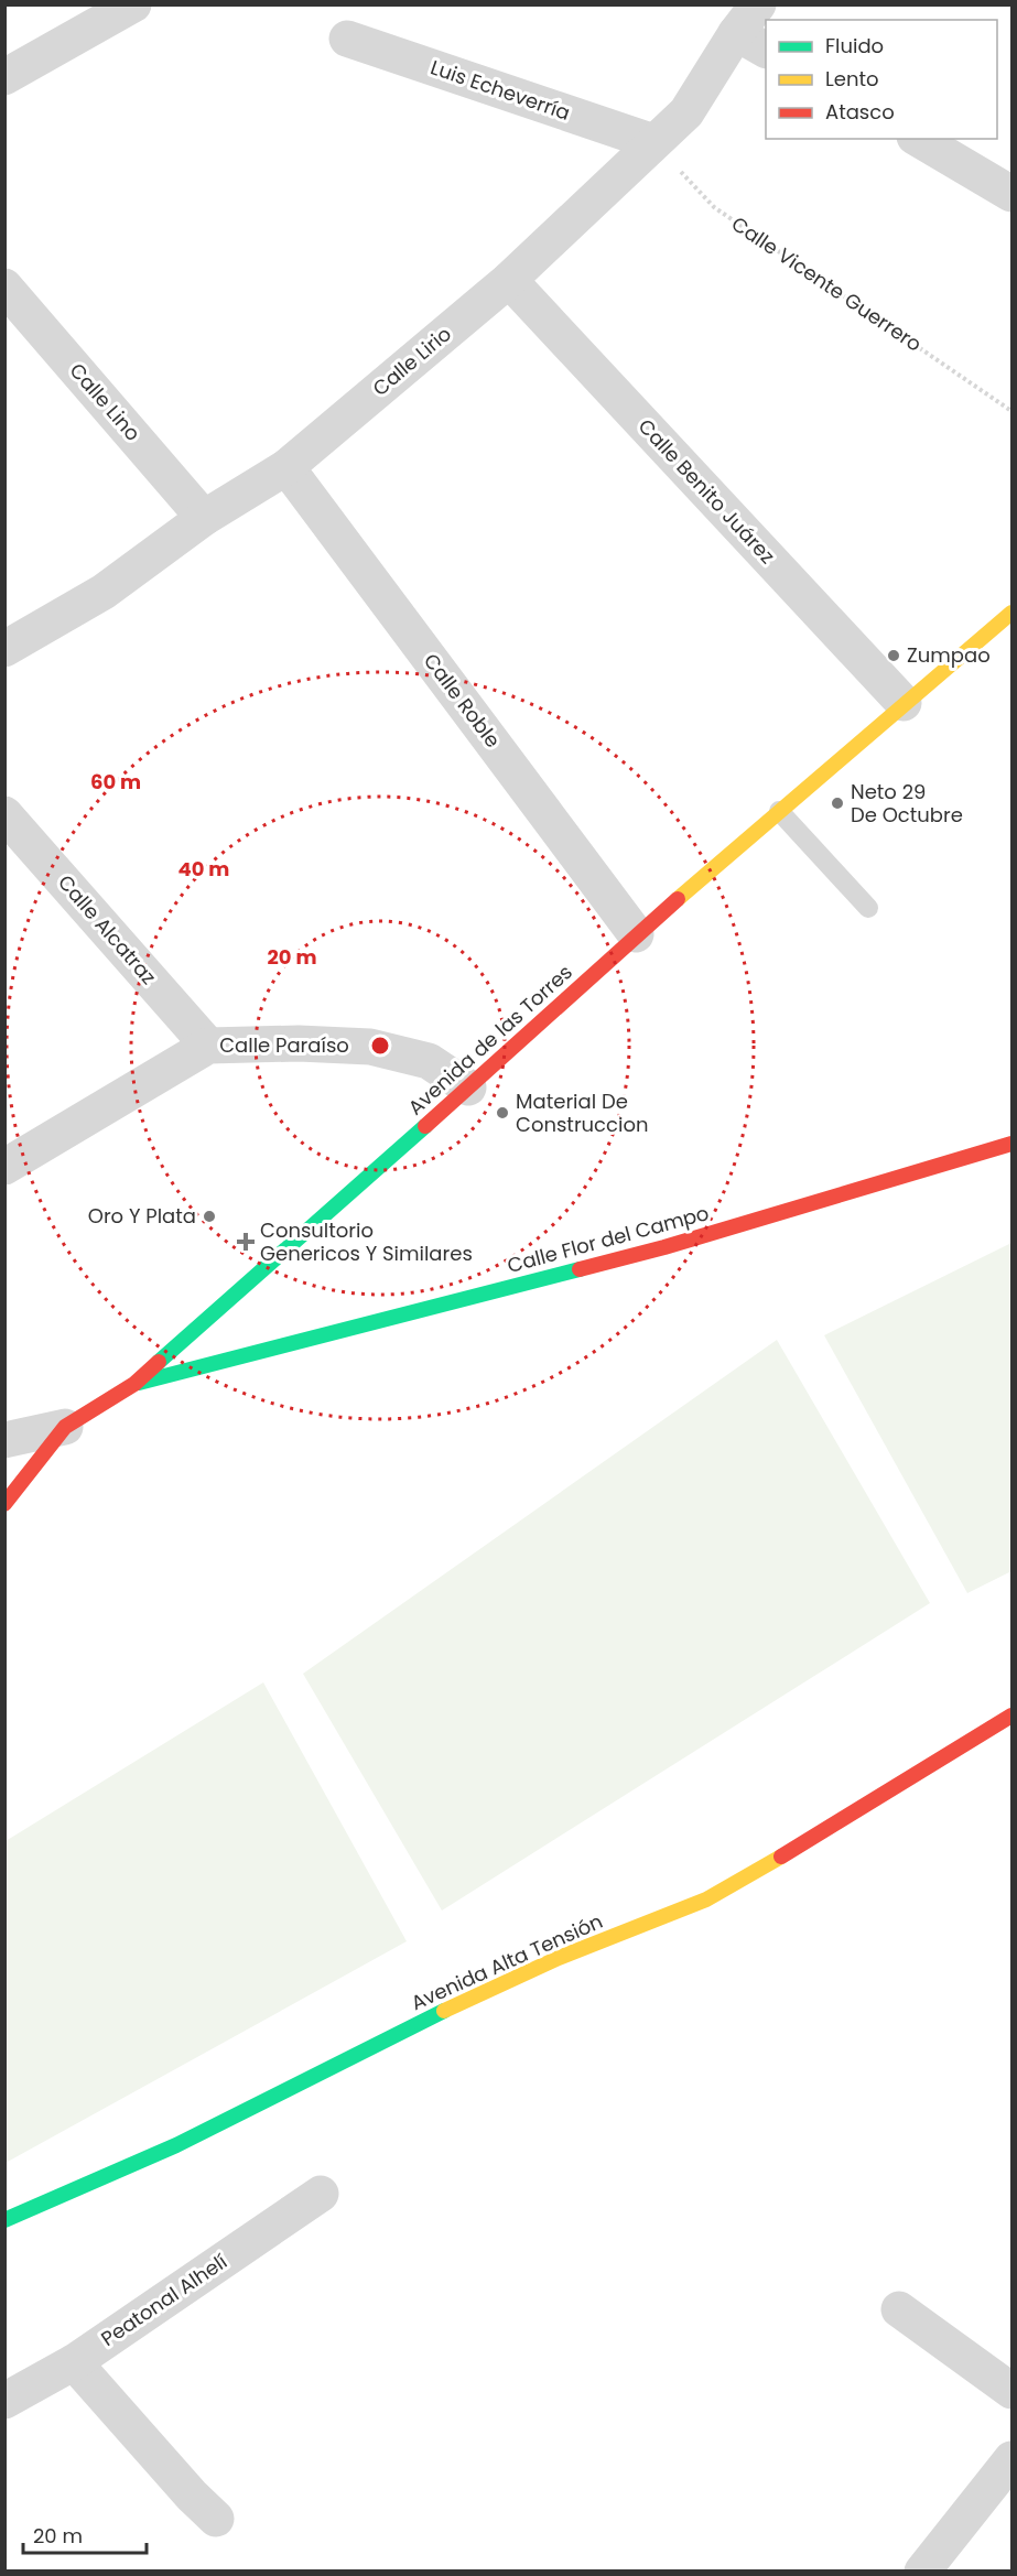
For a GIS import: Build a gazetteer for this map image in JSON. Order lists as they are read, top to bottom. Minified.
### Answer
{"streets":{"street":["Luis Echeverría","Calle Lirio","Calle Lino","Calle Benito Juárez","Calle Roble","Calle Alcatraz","Avenida de las Torres","Calle Paraíso","Calle Flor del Campo","Avenida Alta Tensión","Peatonal Alhelí"],"path":["Calle Vicente Guerrero"]},"crossings":[["Luis Echeverría","Calle Vicente Guerrero"],["Luis Echeverría","Calle Lirio"],["Calle Vicente Guerrero","Calle Lirio"],["Calle Lirio","Calle Lino"],["Calle Lirio","Calle Benito Juárez"],["Calle Lirio","Calle Roble"],["Calle Benito Juárez","Avenida de las Torres"],["Calle Roble","Avenida de las Torres"],["Calle Alcatraz","Calle Paraíso"],["Avenida de las Torres","Calle Paraíso"],["Avenida de las Torres","Calle Flor del Campo"]],"places":{"other":["Zumpao","Neto 29 De Octubre","Material De Construccion","Oro Y Plata"],"health":["Consultorio Genericos Y Similares"]},"legend":["Fluido","Lento","Atasco"],"scale_bar":"20 m","rings":["60 m","40 m","20 m"]}
